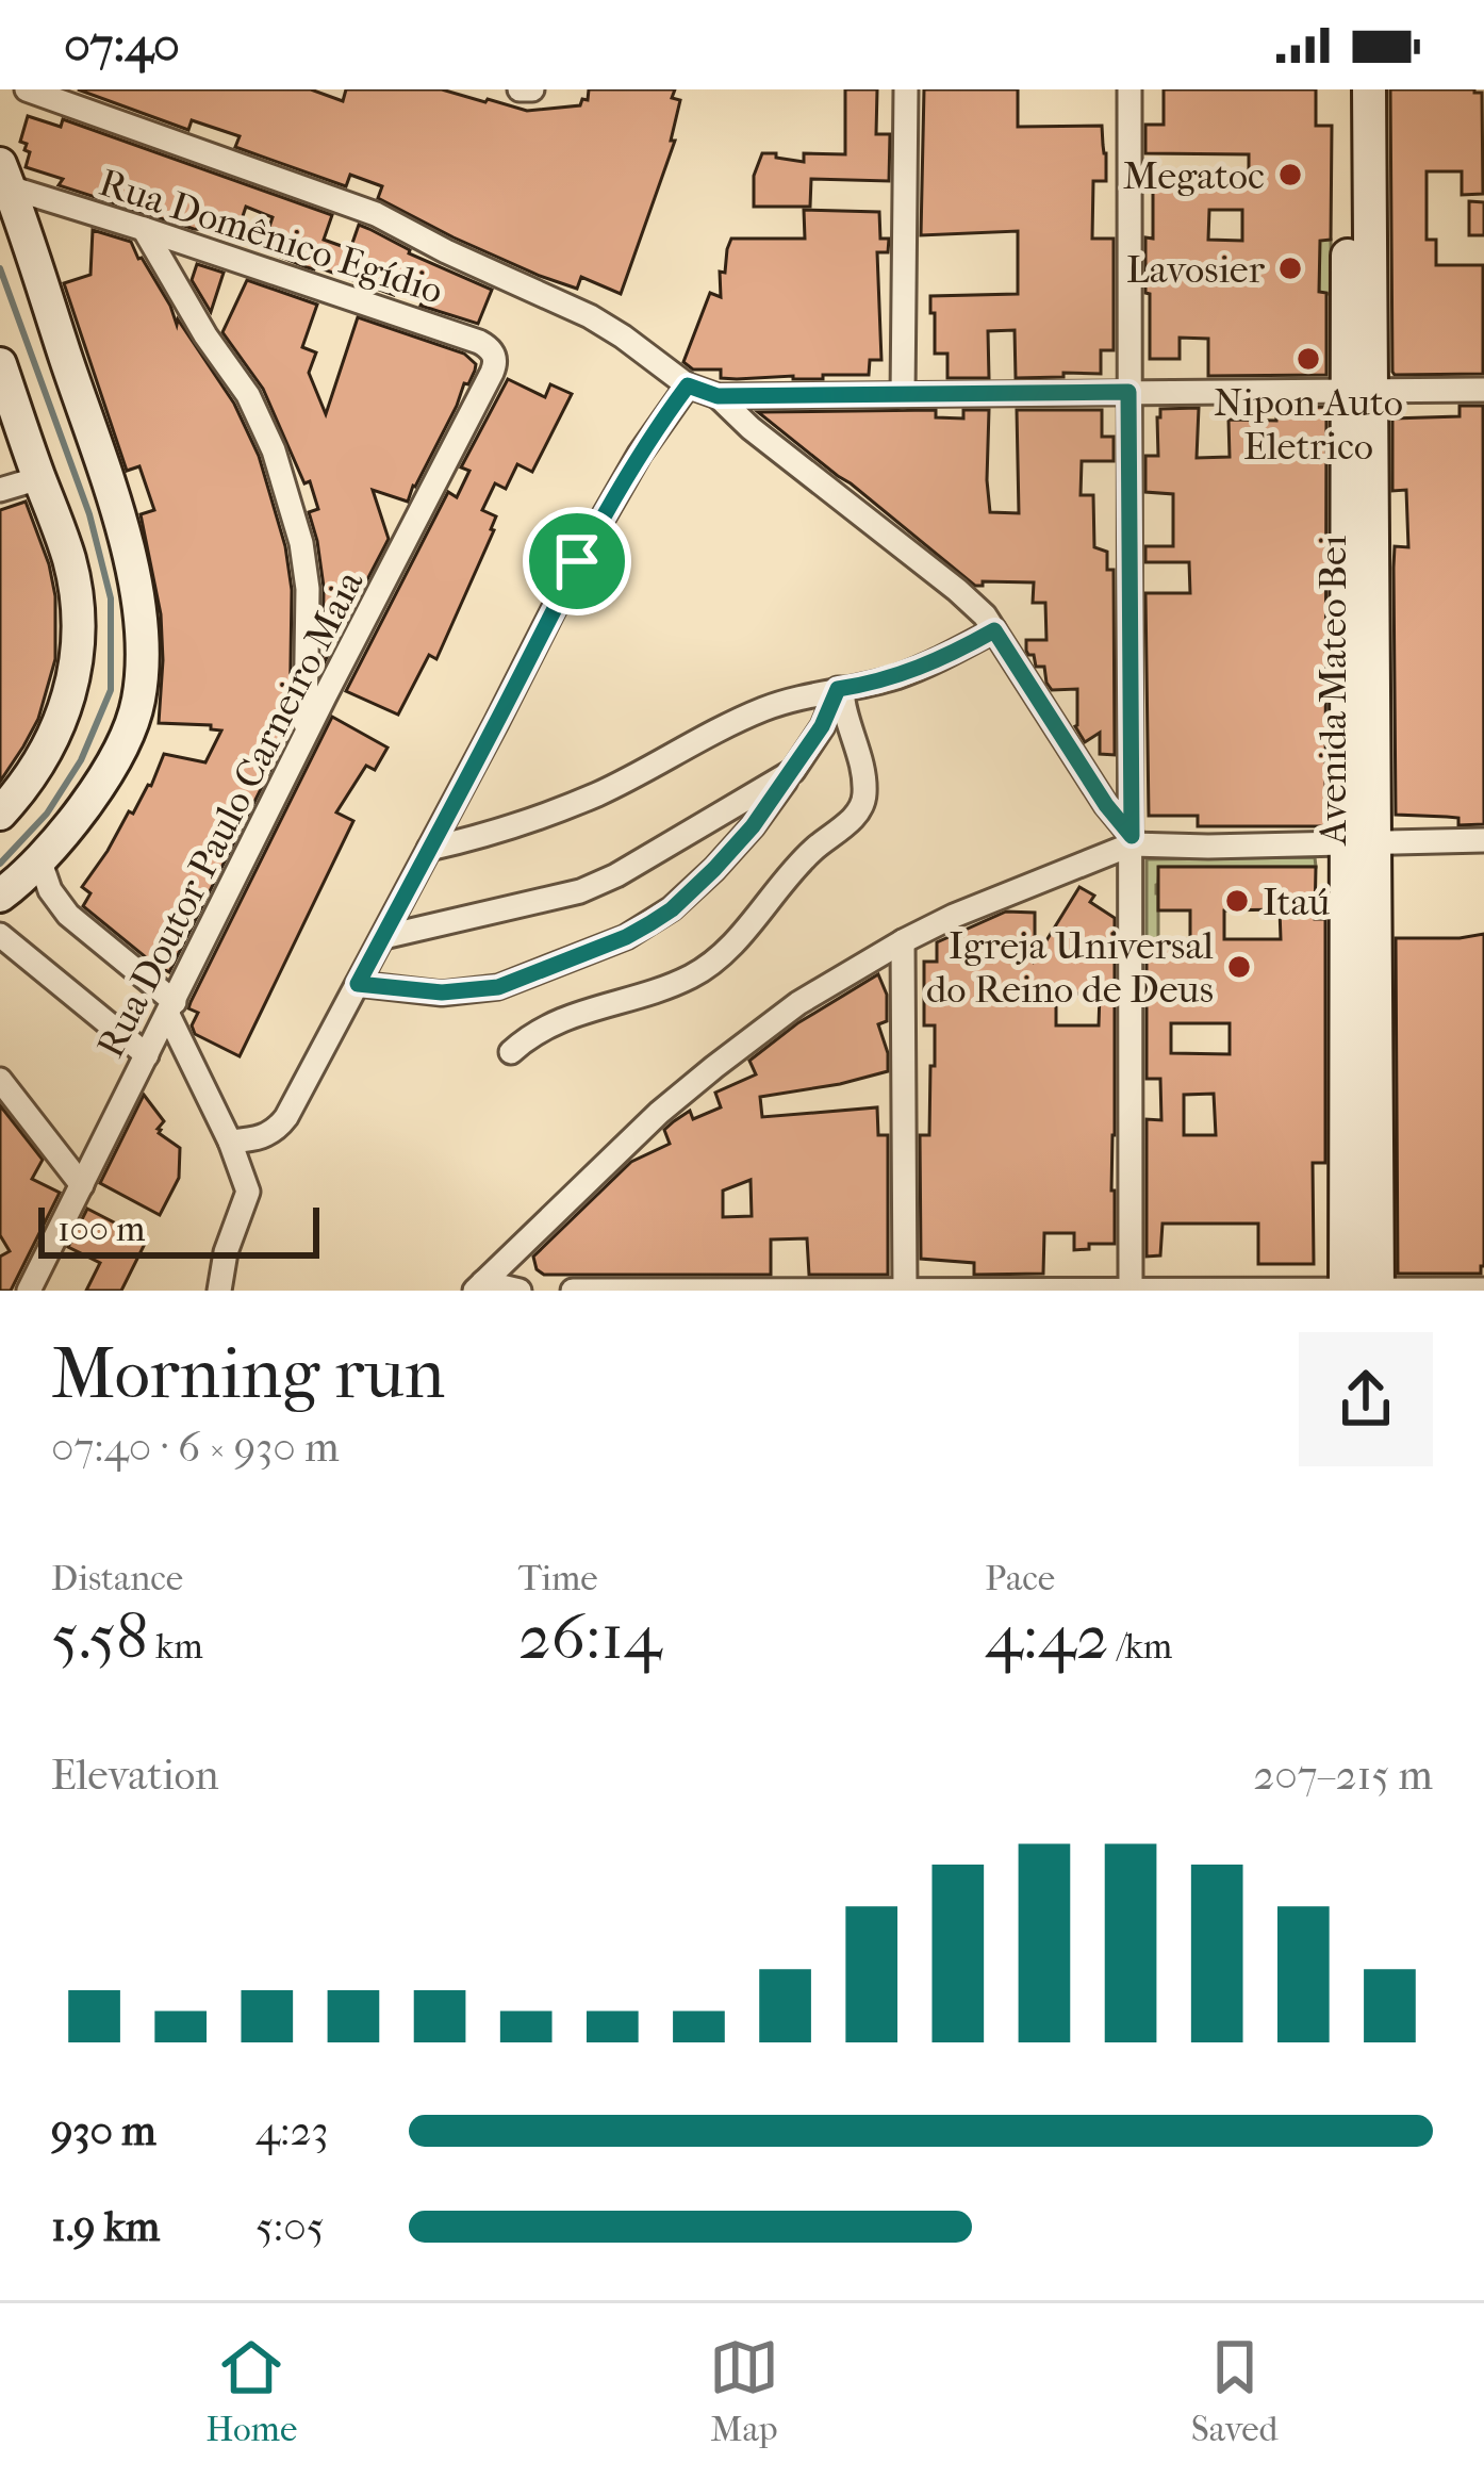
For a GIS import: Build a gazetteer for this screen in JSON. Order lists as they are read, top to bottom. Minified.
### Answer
{"streets":{"main road":["Avenida Mateo Bei"],"street":["Rua Domênico Egídio","Rua Doutor Paulo Carneiro Maia"]},"crossings":[["Rua Domênico Egídio","Rua Doutor Paulo Carneiro Maia"]],"places":["Megatoc","Lavosier","Nipon Auto Eletrico","Itaú","Igreja Universal do Reino de Deus"],"scale_bar":"100 m","page":{"status":"07:40","scale":"100 m","heading":["Morning run","07:40 · 6 × 930 m"],"stats":[["Distance","5.58 km"],["Time","26:14"],["Pace","4:42 /km"]],"chart":["Elevation","207–215 m"],"list":[{"name":"930 m","note":"4:23"},{"name":"1.9 km","note":"5:05"}],"tabs":["Home","Map","Saved"]}}
